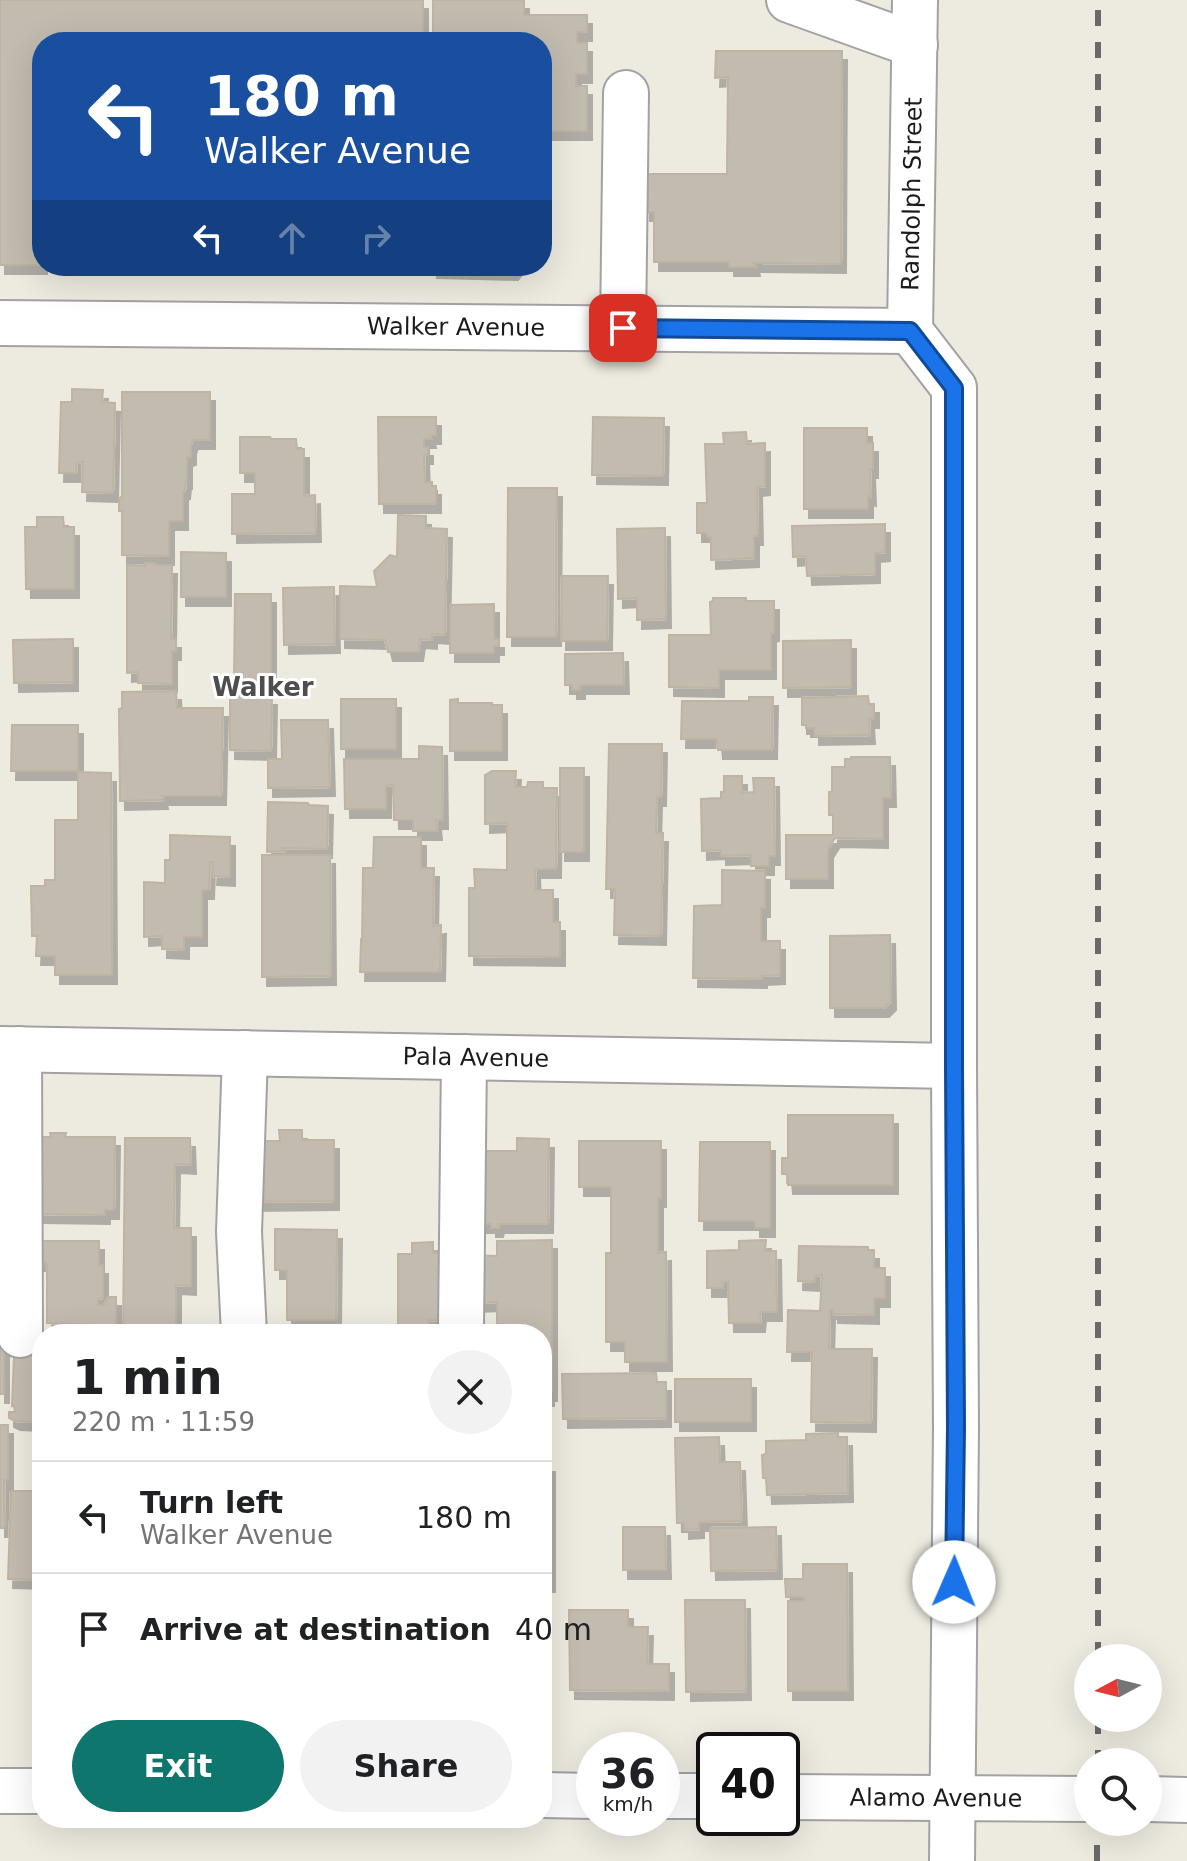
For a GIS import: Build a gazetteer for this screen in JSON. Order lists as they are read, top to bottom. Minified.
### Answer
{"streets":{"street":["Randolph Street","Walker Avenue","Pala Avenue","Alamo Avenue"]},"crossings":[["Randolph Street","Walker Avenue"]],"districts":["Walker"],"north":"left","page":{"turn":["180 m","Walker Avenue"],"heading":["1 min","220 m · 11:59"],"list":[{"name":"Turn left","note":"Walker Avenue","value":"180 m"},{"name":"Arrive at destination","value":"40 m"}],"buttons":["Exit","Share"],"speed":"36 km/h","limit":"40"}}
